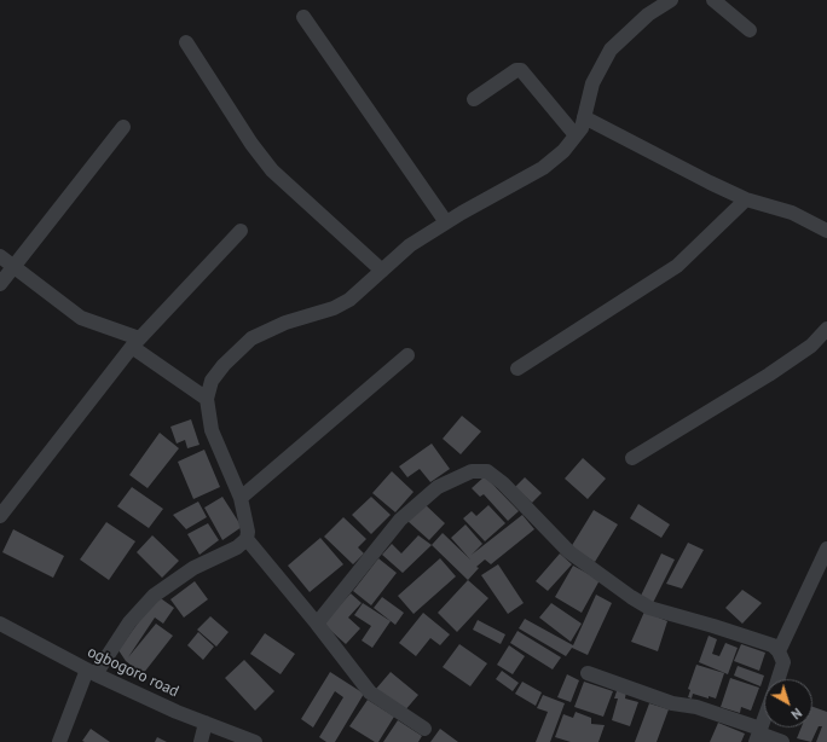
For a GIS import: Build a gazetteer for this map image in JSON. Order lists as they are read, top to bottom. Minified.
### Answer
{"streets":{"street":["ogbogoro road"]},"north":"bottom right"}
